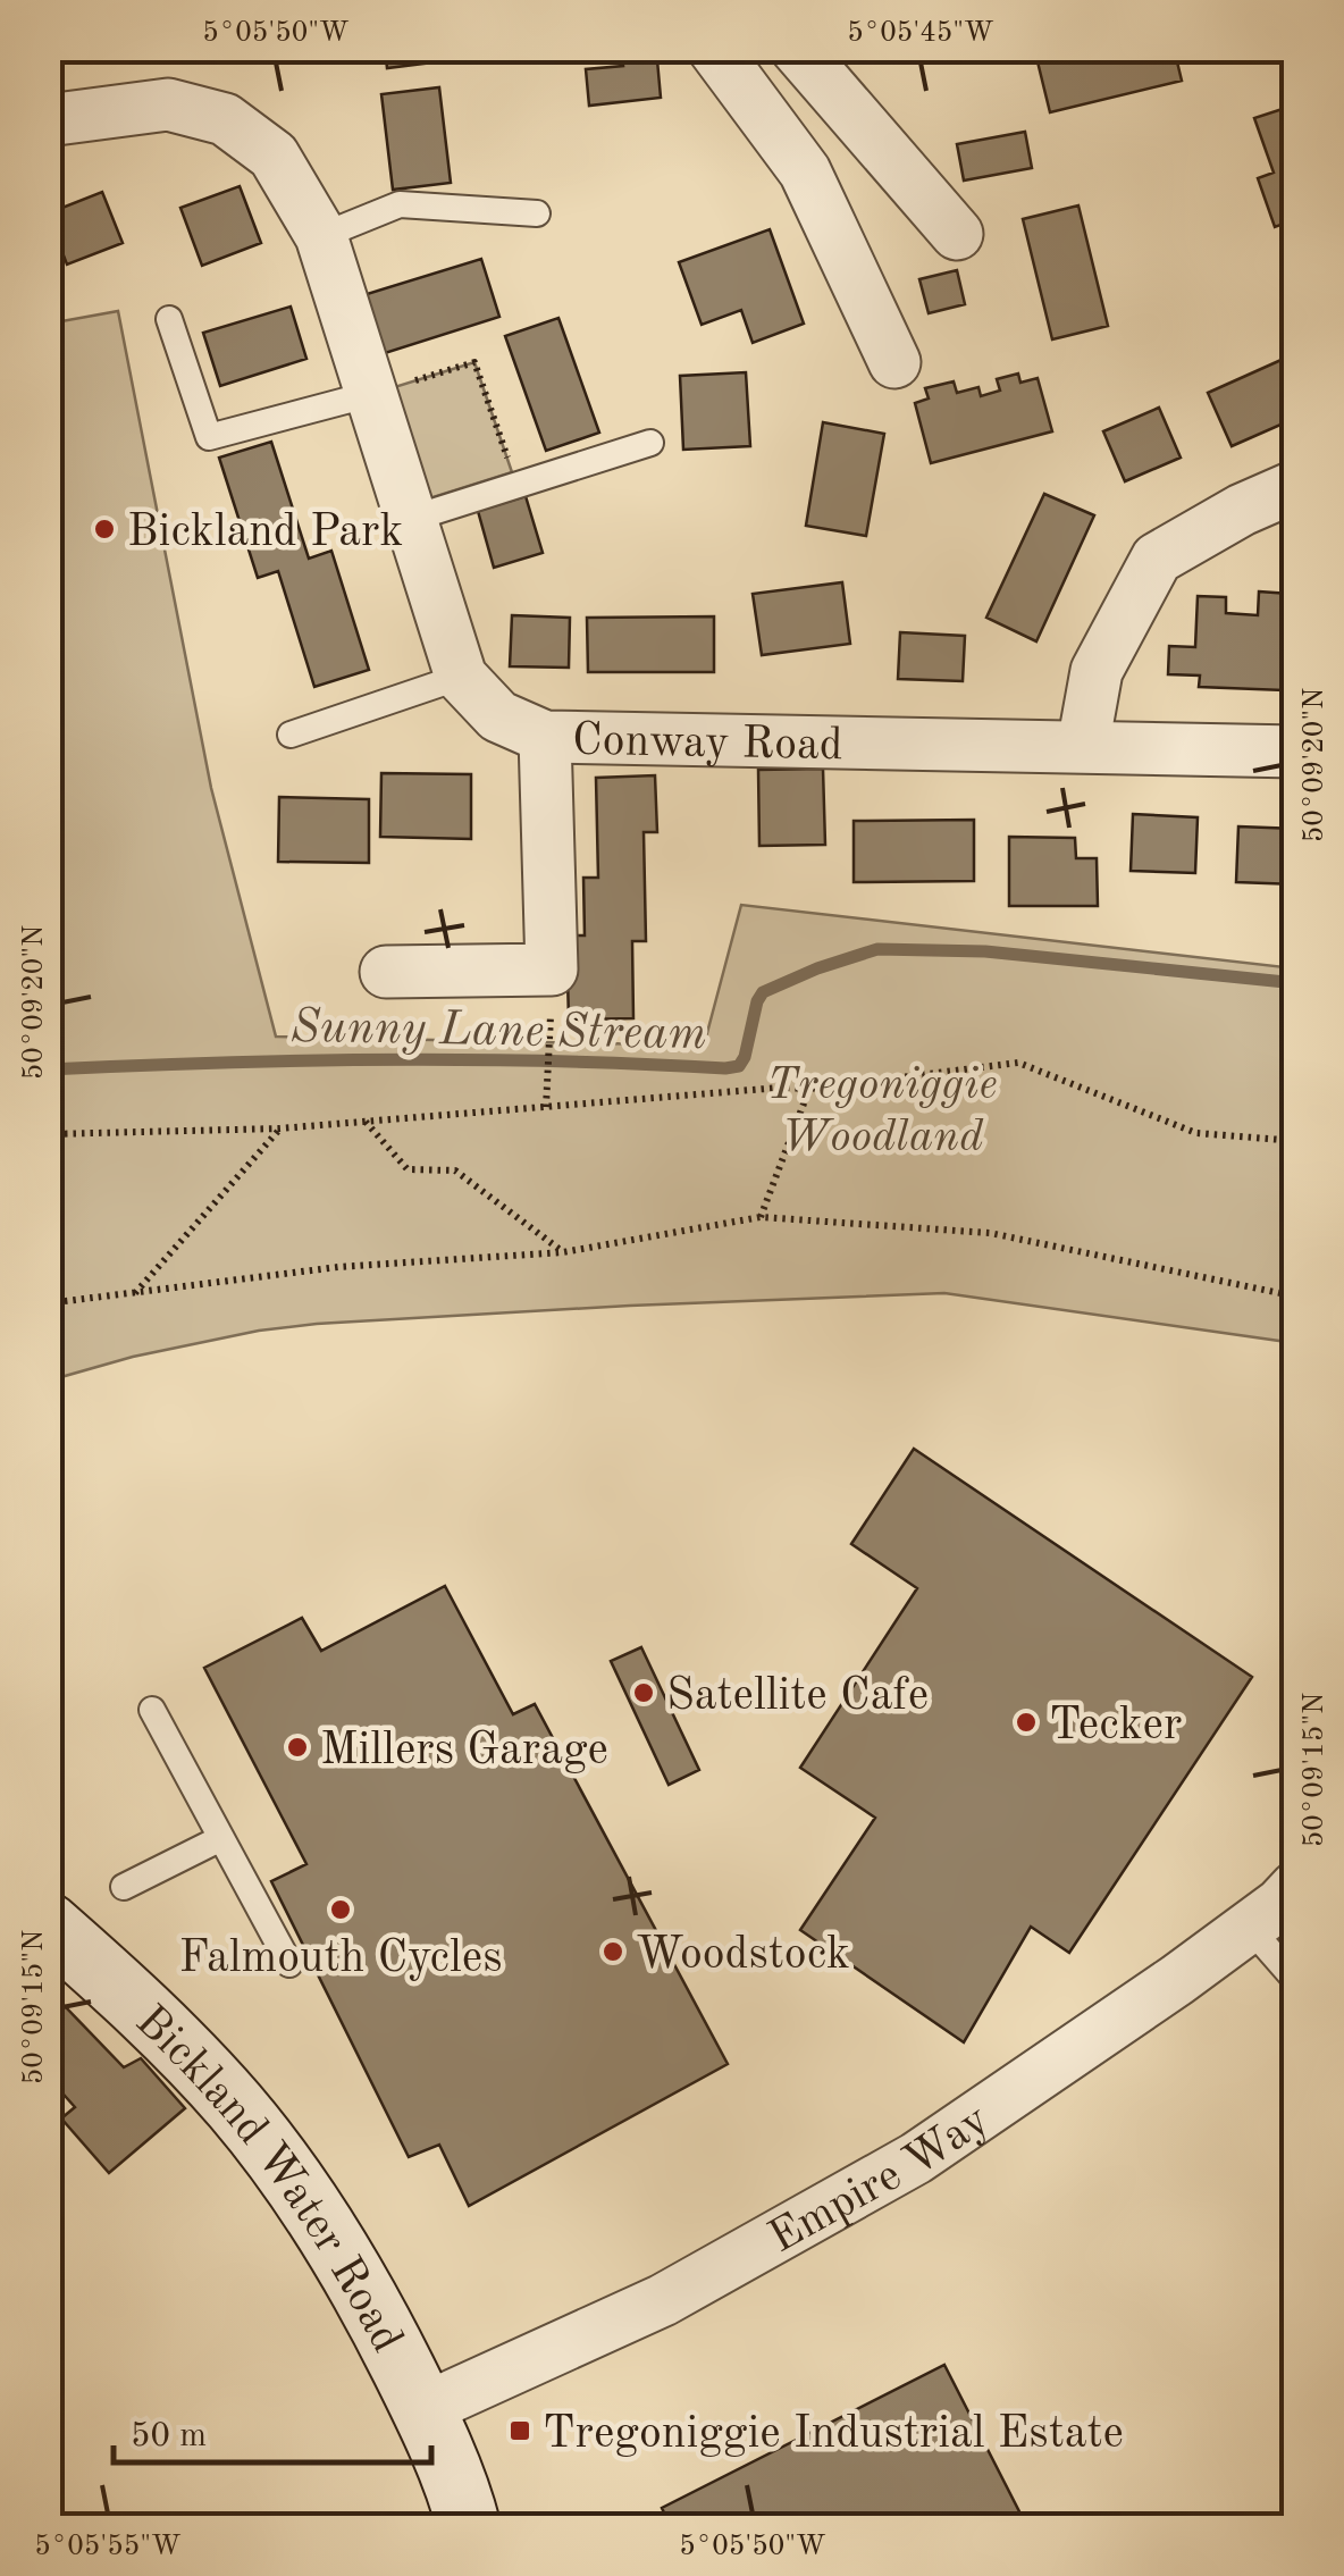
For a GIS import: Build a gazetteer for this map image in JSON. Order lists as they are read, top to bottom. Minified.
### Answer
{"streets":{"street":["Conway Road","Empire Way","Bickland Water Road"]},"crossings":[["Empire Way","Bickland Water Road"]],"water":["Sunny Lane Stream"],"parks":["Tregoniggie Woodland"],"places":{"other":["Bickland Park","Satellite Cafe","Tecker","Millers Garage","Falmouth Cycles","Woodstock"],"transit":["Tregoniggie Industrial Estate"]},"scale_bar":"50 m","coordinates":["5°05'50\"W","5°05'45\"W","50°09'20\"N","50°09'15\"N","5°05'55\"W"]}
